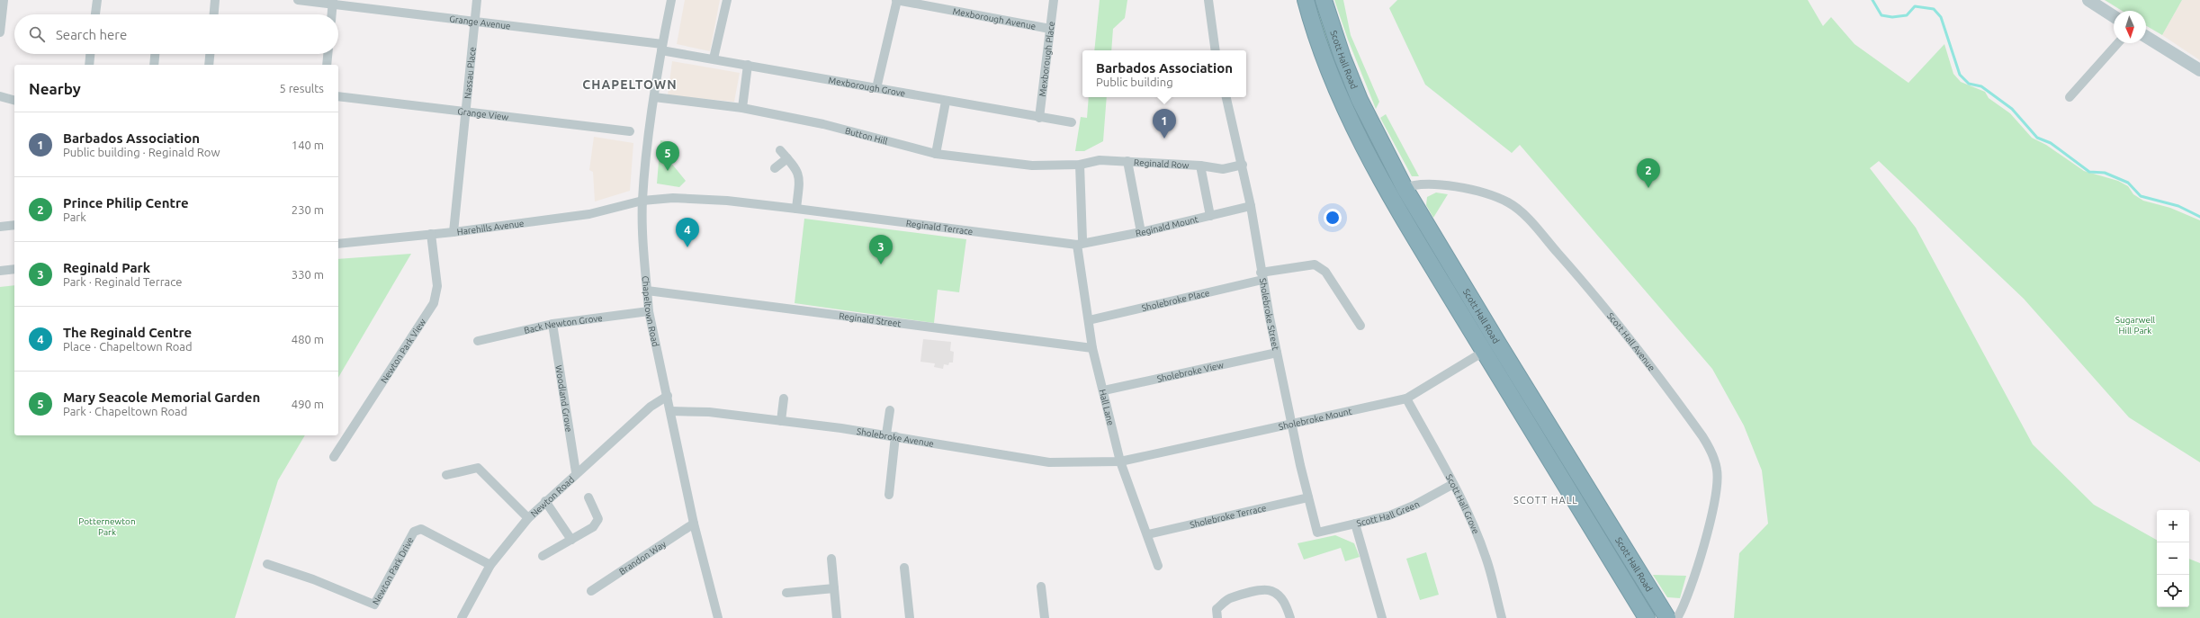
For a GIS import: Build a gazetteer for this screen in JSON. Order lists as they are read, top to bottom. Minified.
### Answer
{"streets":{"highway":["Scott Hall Road"],"street":["Mexborough Avenue","Grange Avenue","Mexborough Place","Nassau Place","Mexborough Grove","Grange View","Button Hill","Reginald Row","Reginald Terrace","Reginald Mount","Harehills Avenue","Sholebroke Place","Chapeltown Road","Sholebroke Street","Reginald Street","Back Newton Grove","Scott Hall Avenue","Newton Park View","Sholebroke View","Woodland Grove","Hall Lane","Sholebroke Mount","Sholebroke Avenue","Newton Road","Scott Hall Grove","Scott Hall Green","Sholebroke Terrace","Brandon Way","Newton Park Drive"]},"crossings":[["Mexborough Avenue","Mexborough Place"],["Grange Avenue","Nassau Place"],["Grange Avenue","Mexborough Grove"],["Grange Avenue","Chapeltown Road"],["Mexborough Place","Mexborough Grove"],["Scott Hall Road","Scott Hall Avenue"],["Scott Hall Road","Sholebroke Mount"],["Nassau Place","Grange View"],["Nassau Place","Harehills Avenue"],["Mexborough Grove","Chapeltown Road"],["Button Hill","Reginald Row"],["Button Hill","Chapeltown Road"],["Button Hill","Hall Lane"],["Reginald Row","Sholebroke Street"],["Reginald Row","Hall Lane"],["Reginald Terrace","Reginald Mount"],["Reginald Terrace","Harehills Avenue"],["Reginald Terrace","Chapeltown Road"],["Reginald Terrace","Hall Lane"],["Reginald Mount","Sholebroke Street"],["Reginald Mount","Hall Lane"],["Harehills Avenue","Chapeltown Road"],["Harehills Avenue","Newton Park View"],["Sholebroke Place","Sholebroke Street"],["Sholebroke Place","Hall Lane"],["Chapeltown Road","Reginald Street"],["Chapeltown Road","Back Newton Grove"],["Chapeltown Road","Sholebroke Avenue"],["Chapeltown Road","Newton Road"],["Chapeltown Road","Brandon Way"],["Sholebroke Street","Sholebroke View"],["Sholebroke Street","Sholebroke Mount"],["Sholebroke Street","Scott Hall Green"],["Sholebroke Street","Sholebroke Terrace"],["Reginald Street","Hall Lane"],["Back Newton Grove","Woodland Grove"],["Sholebroke View","Hall Lane"],["Woodland Grove","Newton Road"],["Hall Lane","Sholebroke Mount"],["Hall Lane","Sholebroke Avenue"],["Hall Lane","Sholebroke Terrace"],["Sholebroke Mount","Sholebroke Avenue"],["Sholebroke Mount","Scott Hall Grove"],["Newton Road","Newton Park Drive"],["Scott Hall Grove","Scott Hall Green"]],"districts":["CHAPELTOWN","SCOTT HALL"],"parks":["Sugarwell Hill Park","Potternewton Park"],"north":"bottom","page":{"search":"Search here","popup":["Barbados Association","Public building"],"heading":["Nearby","5 results"],"pins":["1","5","2","4","3"],"list":[{"mark":"1","name":"Barbados Association","note":"Public building · Reginald Row","value":"140 m"},{"mark":"2","name":"Prince Philip Centre","note":"Park","value":"230 m"},{"mark":"3","name":"Reginald Park","note":"Park · Reginald Terrace","value":"330 m"},{"mark":"4","name":"The Reginald Centre","note":"Place · Chapeltown Road","value":"480 m"},{"mark":"5","name":"Mary Seacole Memorial Garden","note":"Park · Chapeltown Road","value":"490 m"}],"map_buttons":["+","−"]}}
